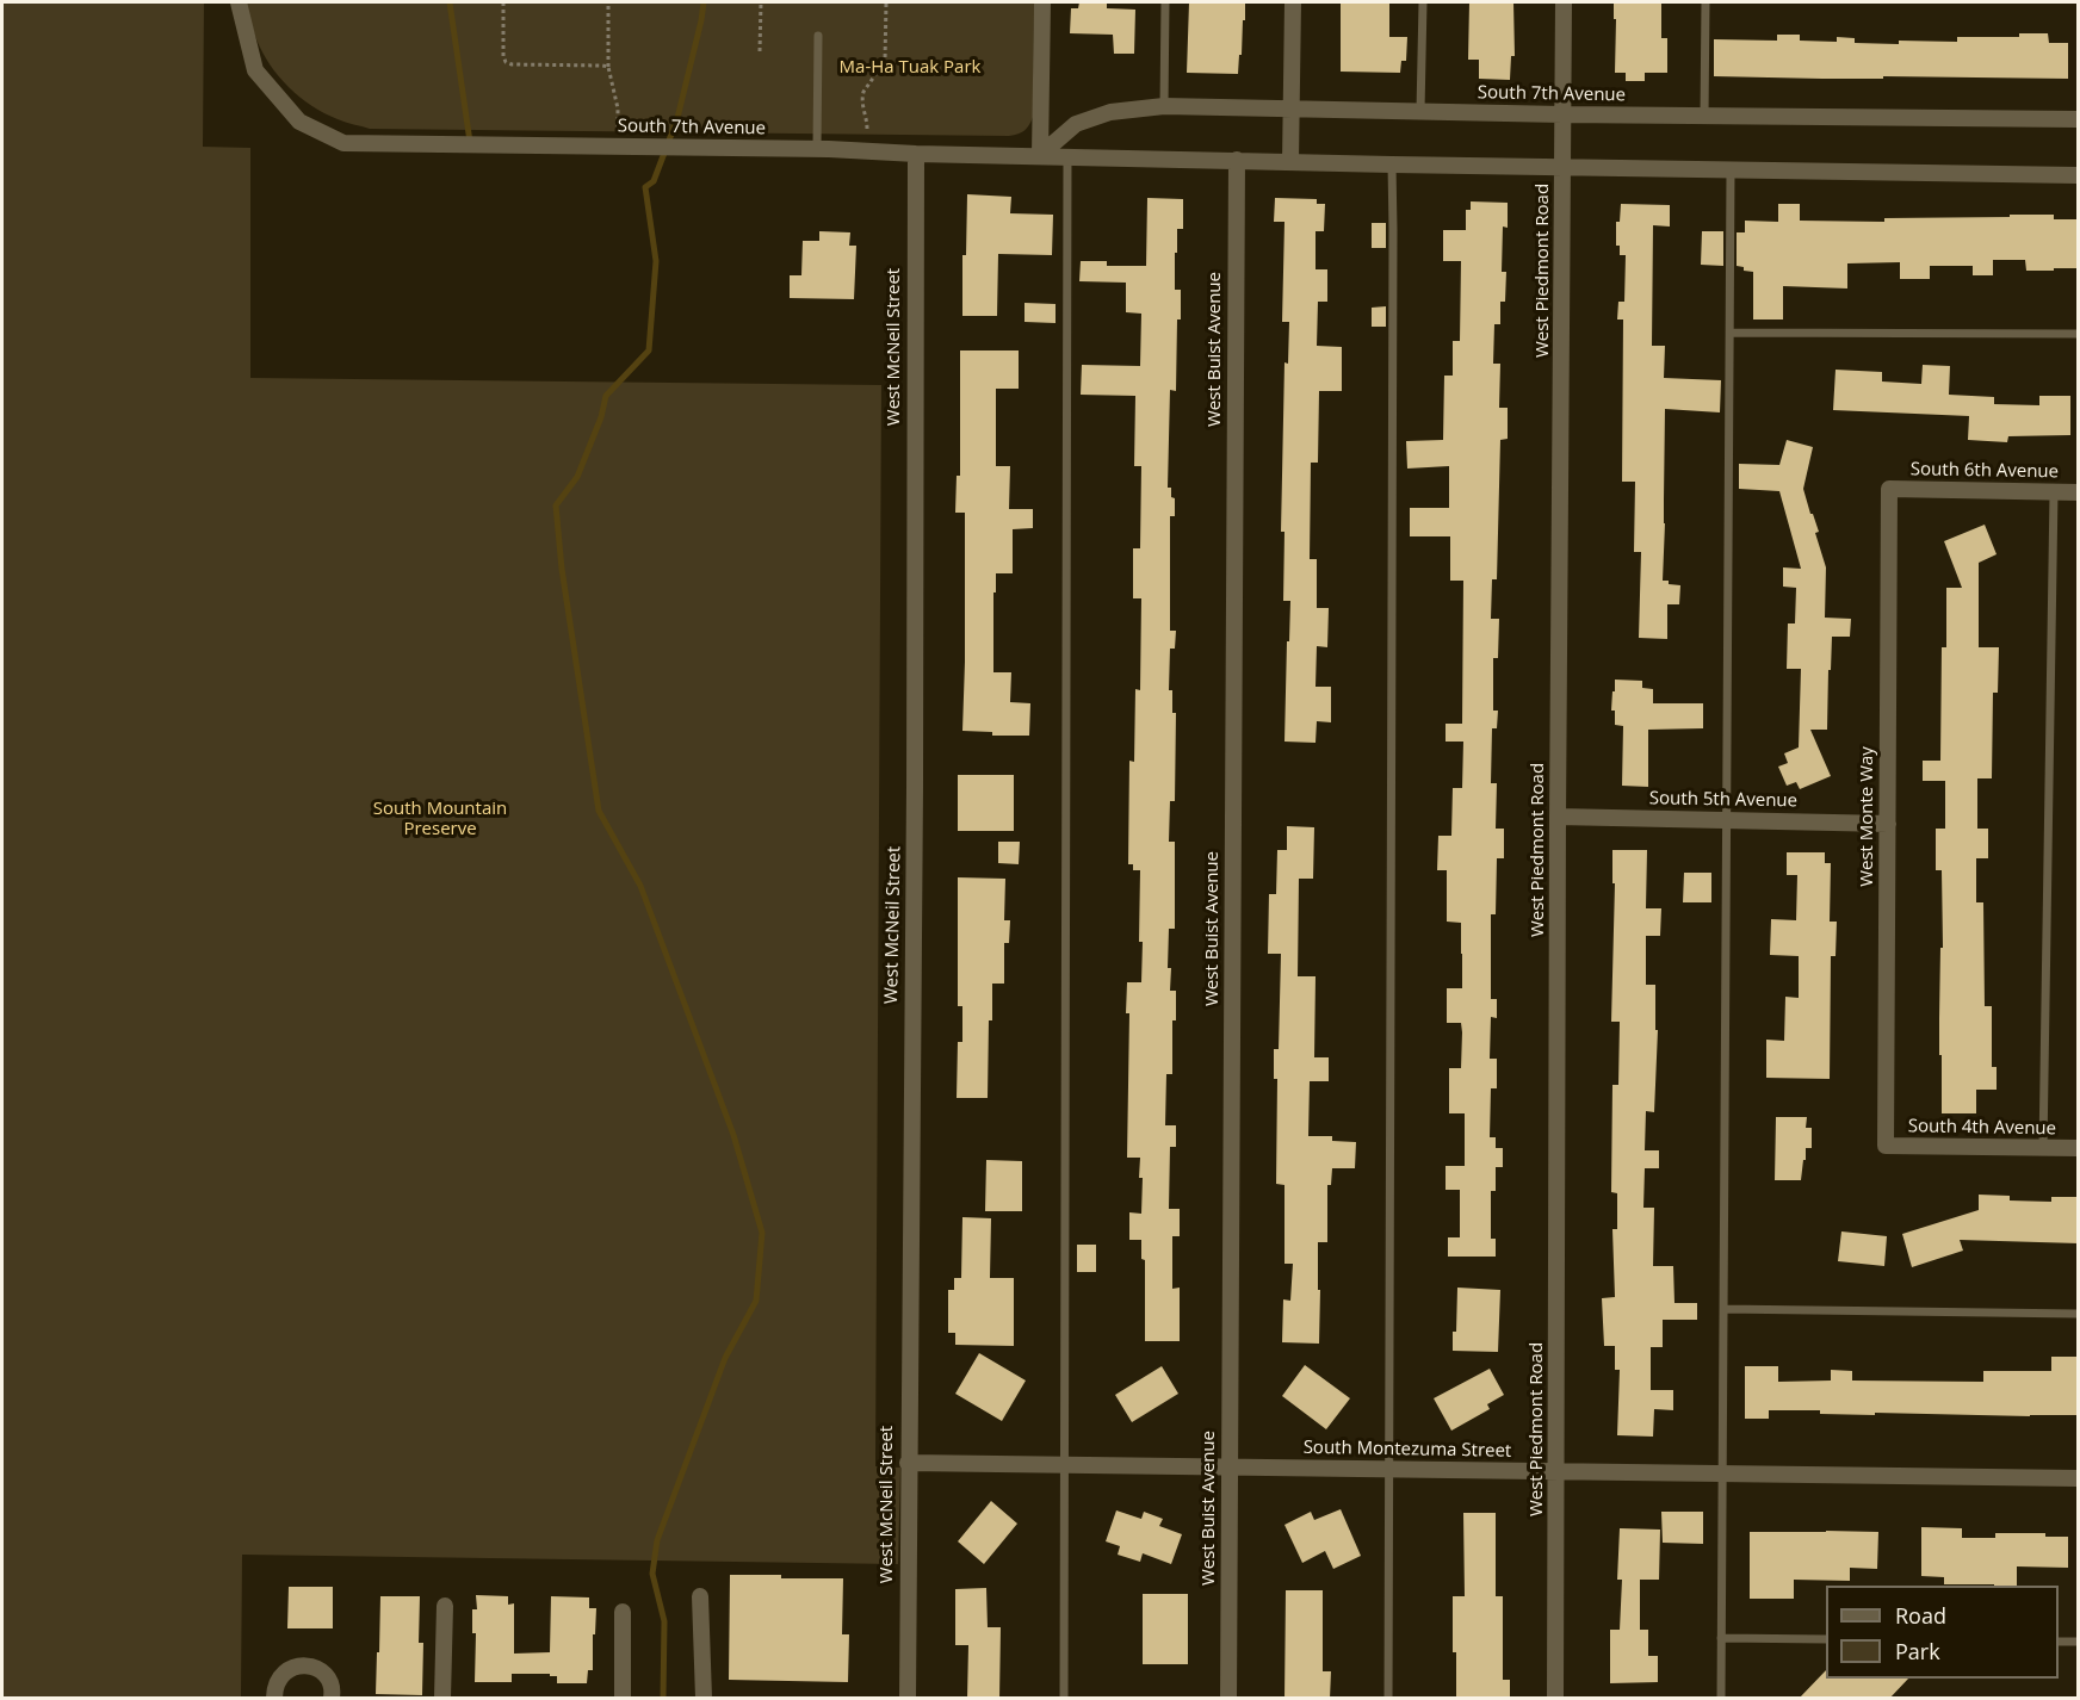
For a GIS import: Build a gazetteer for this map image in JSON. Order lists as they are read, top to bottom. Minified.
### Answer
{"streets":{"street":["South 7th Avenue","West Piedmont Road","West McNeil Street","West Buist Avenue","South 6th Avenue","South 5th Avenue","West Monte Way","South 4th Avenue","South Montezuma Street"]},"crossings":[["South 7th Avenue","West Piedmont Road"],["South 7th Avenue","West McNeil Street"],["South 7th Avenue","West Buist Avenue"],["West Piedmont Road","South 5th Avenue"],["West Piedmont Road","South Montezuma Street"],["West McNeil Street","South Montezuma Street"],["West Buist Avenue","South Montezuma Street"],["South 6th Avenue","West Monte Way"],["South 5th Avenue","West Monte Way"],["West Monte Way","South 4th Avenue"]],"parks":["Ma-Ha Tuak Park","South Mountain Preserve"],"legend":["Road","Park"]}
